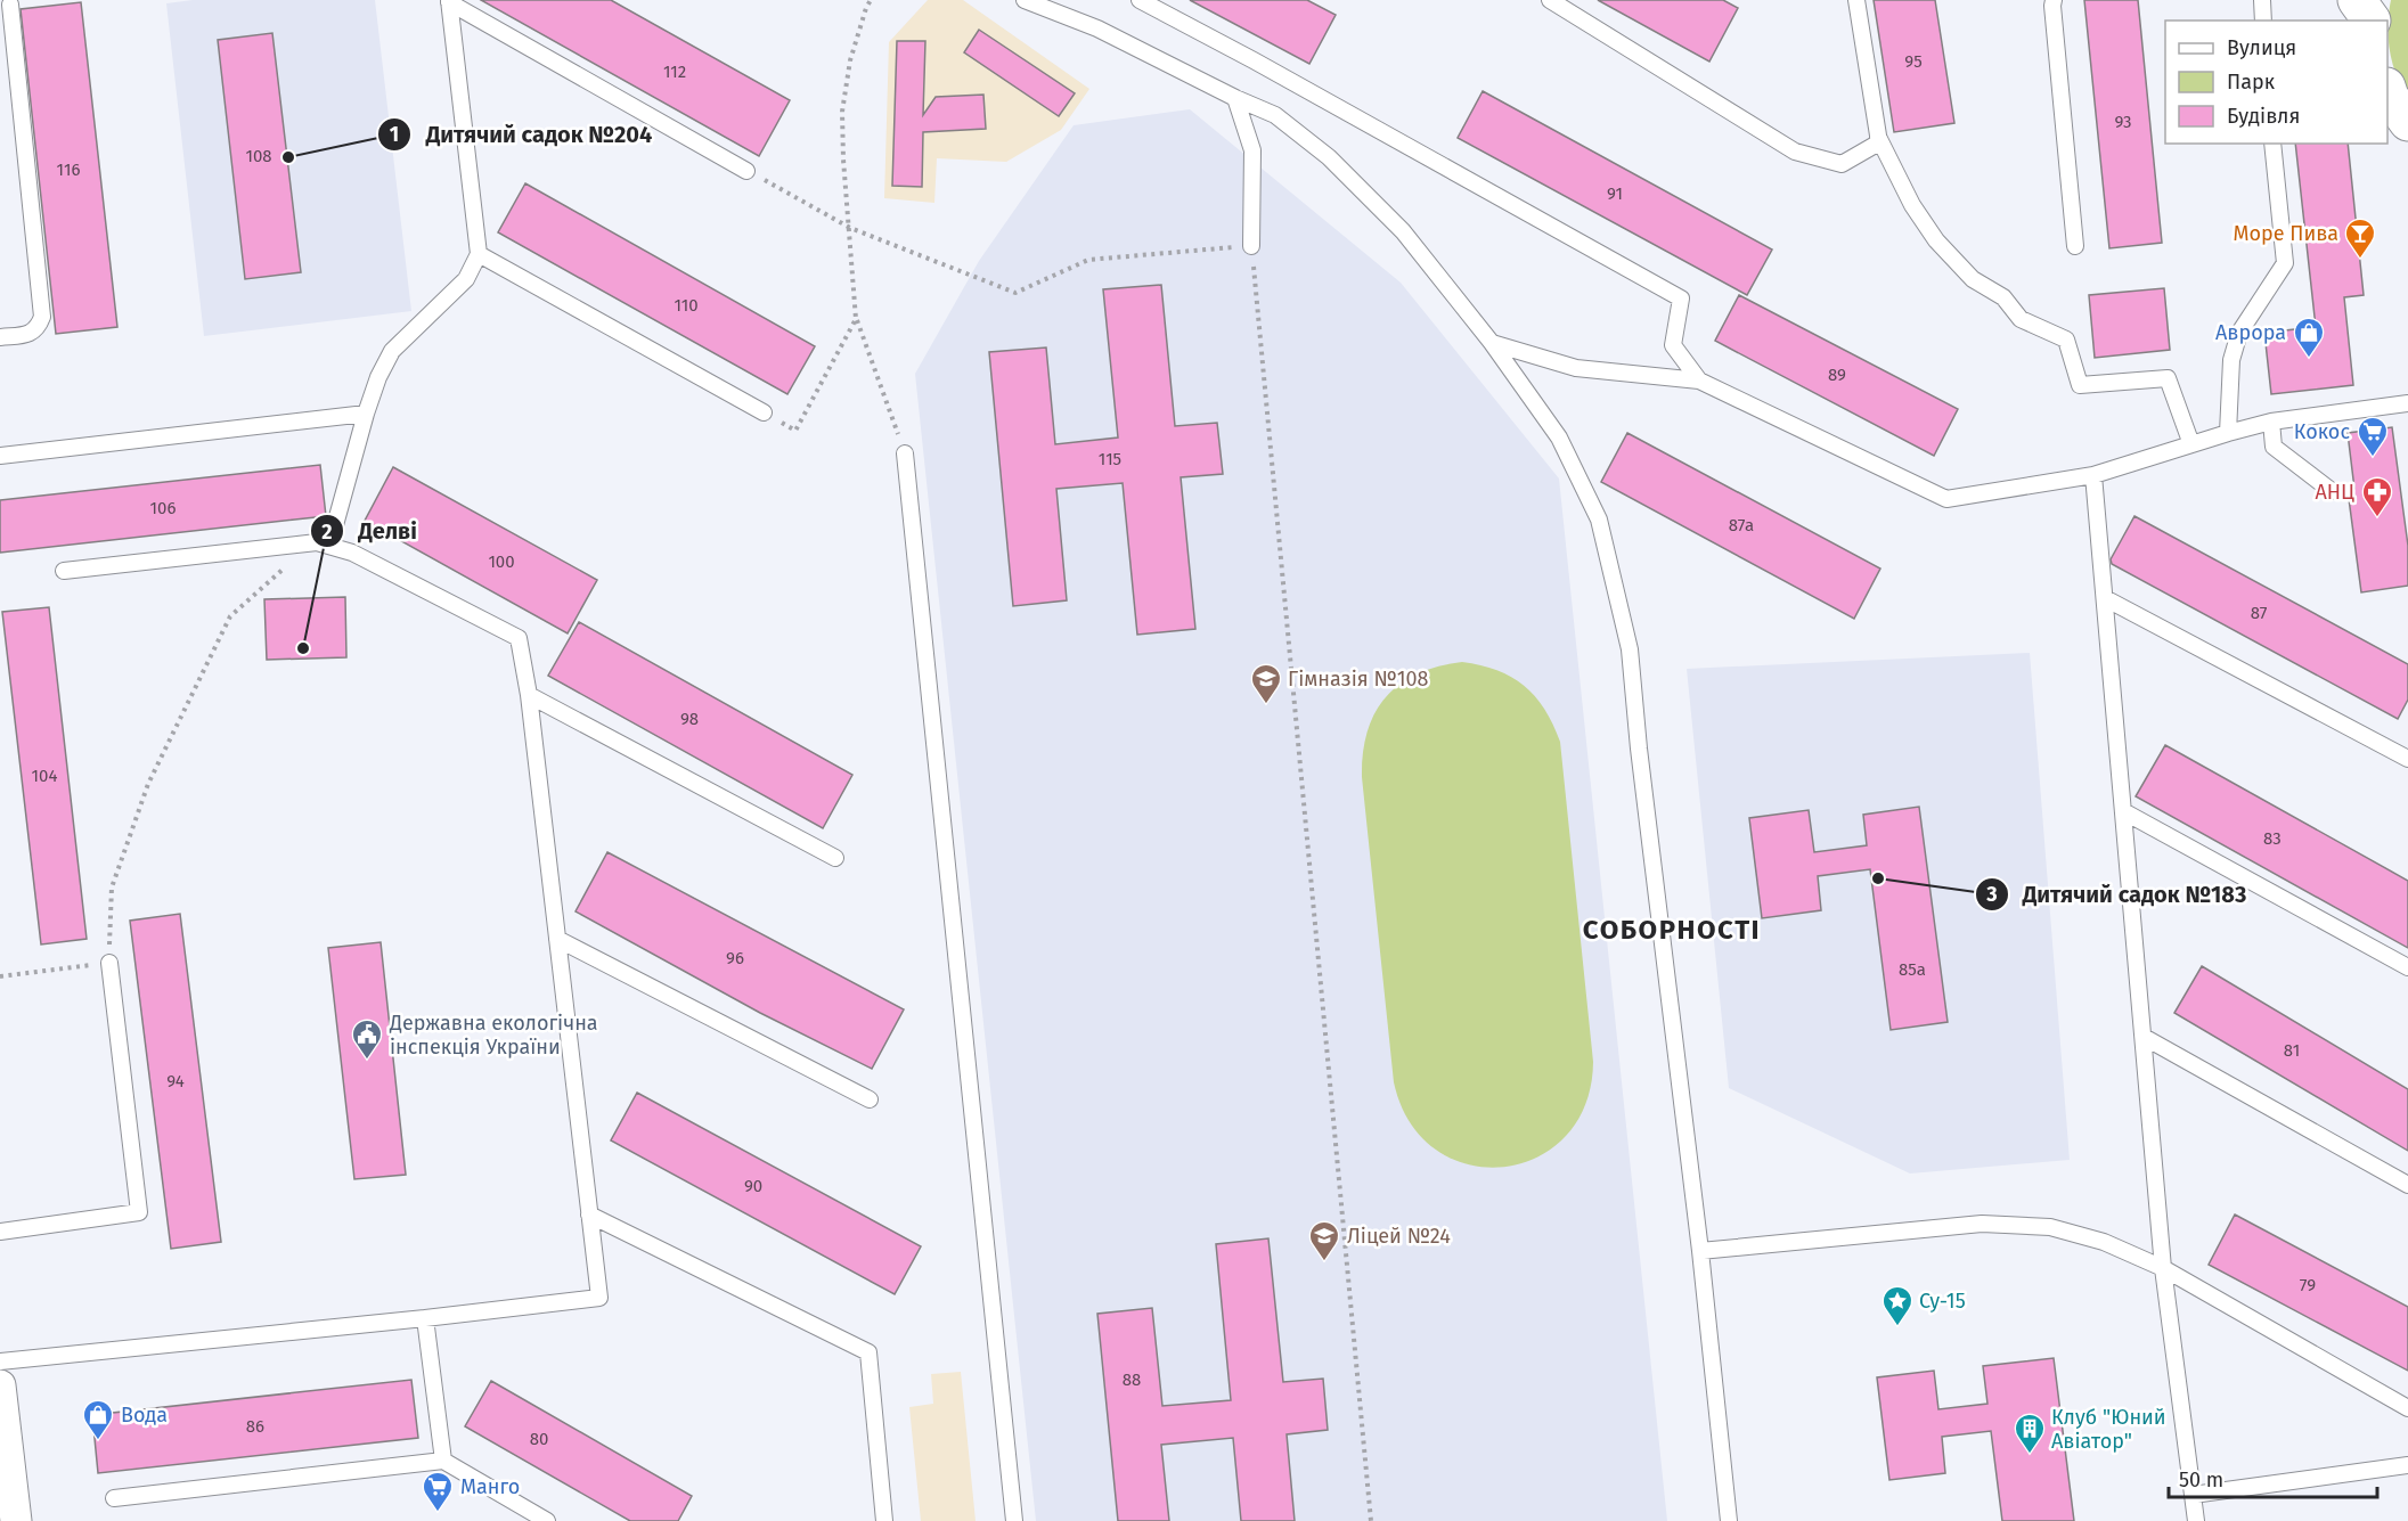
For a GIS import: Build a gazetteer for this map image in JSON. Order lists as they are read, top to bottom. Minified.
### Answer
{"districts":["СОБОРНОСТІ"],"places":{"other":["Дитячий садок №204","Делві","Дитячий садок №183"],"bar":["Море Пива"],"shop":["Аврора","Вода"],"supermarket":["Кокос","Манго"],"pharmacy":["АНЦ"],"school or university":["Гімназія №108","Ліцей №24"],"public building":["Державна екологічна інспекція України"],"place":["Су-15"],"building":["Клуб \"Юний Авіатор\""]},"house_numbers":["95","112","93","108","116","91","110","89","115","106","87а","100","87","98","104","83","96","85а","81","94","90","79","88","86","80"],"legend":["Вулиця","Парк","Будівля"],"scale_bar":"50 m"}
